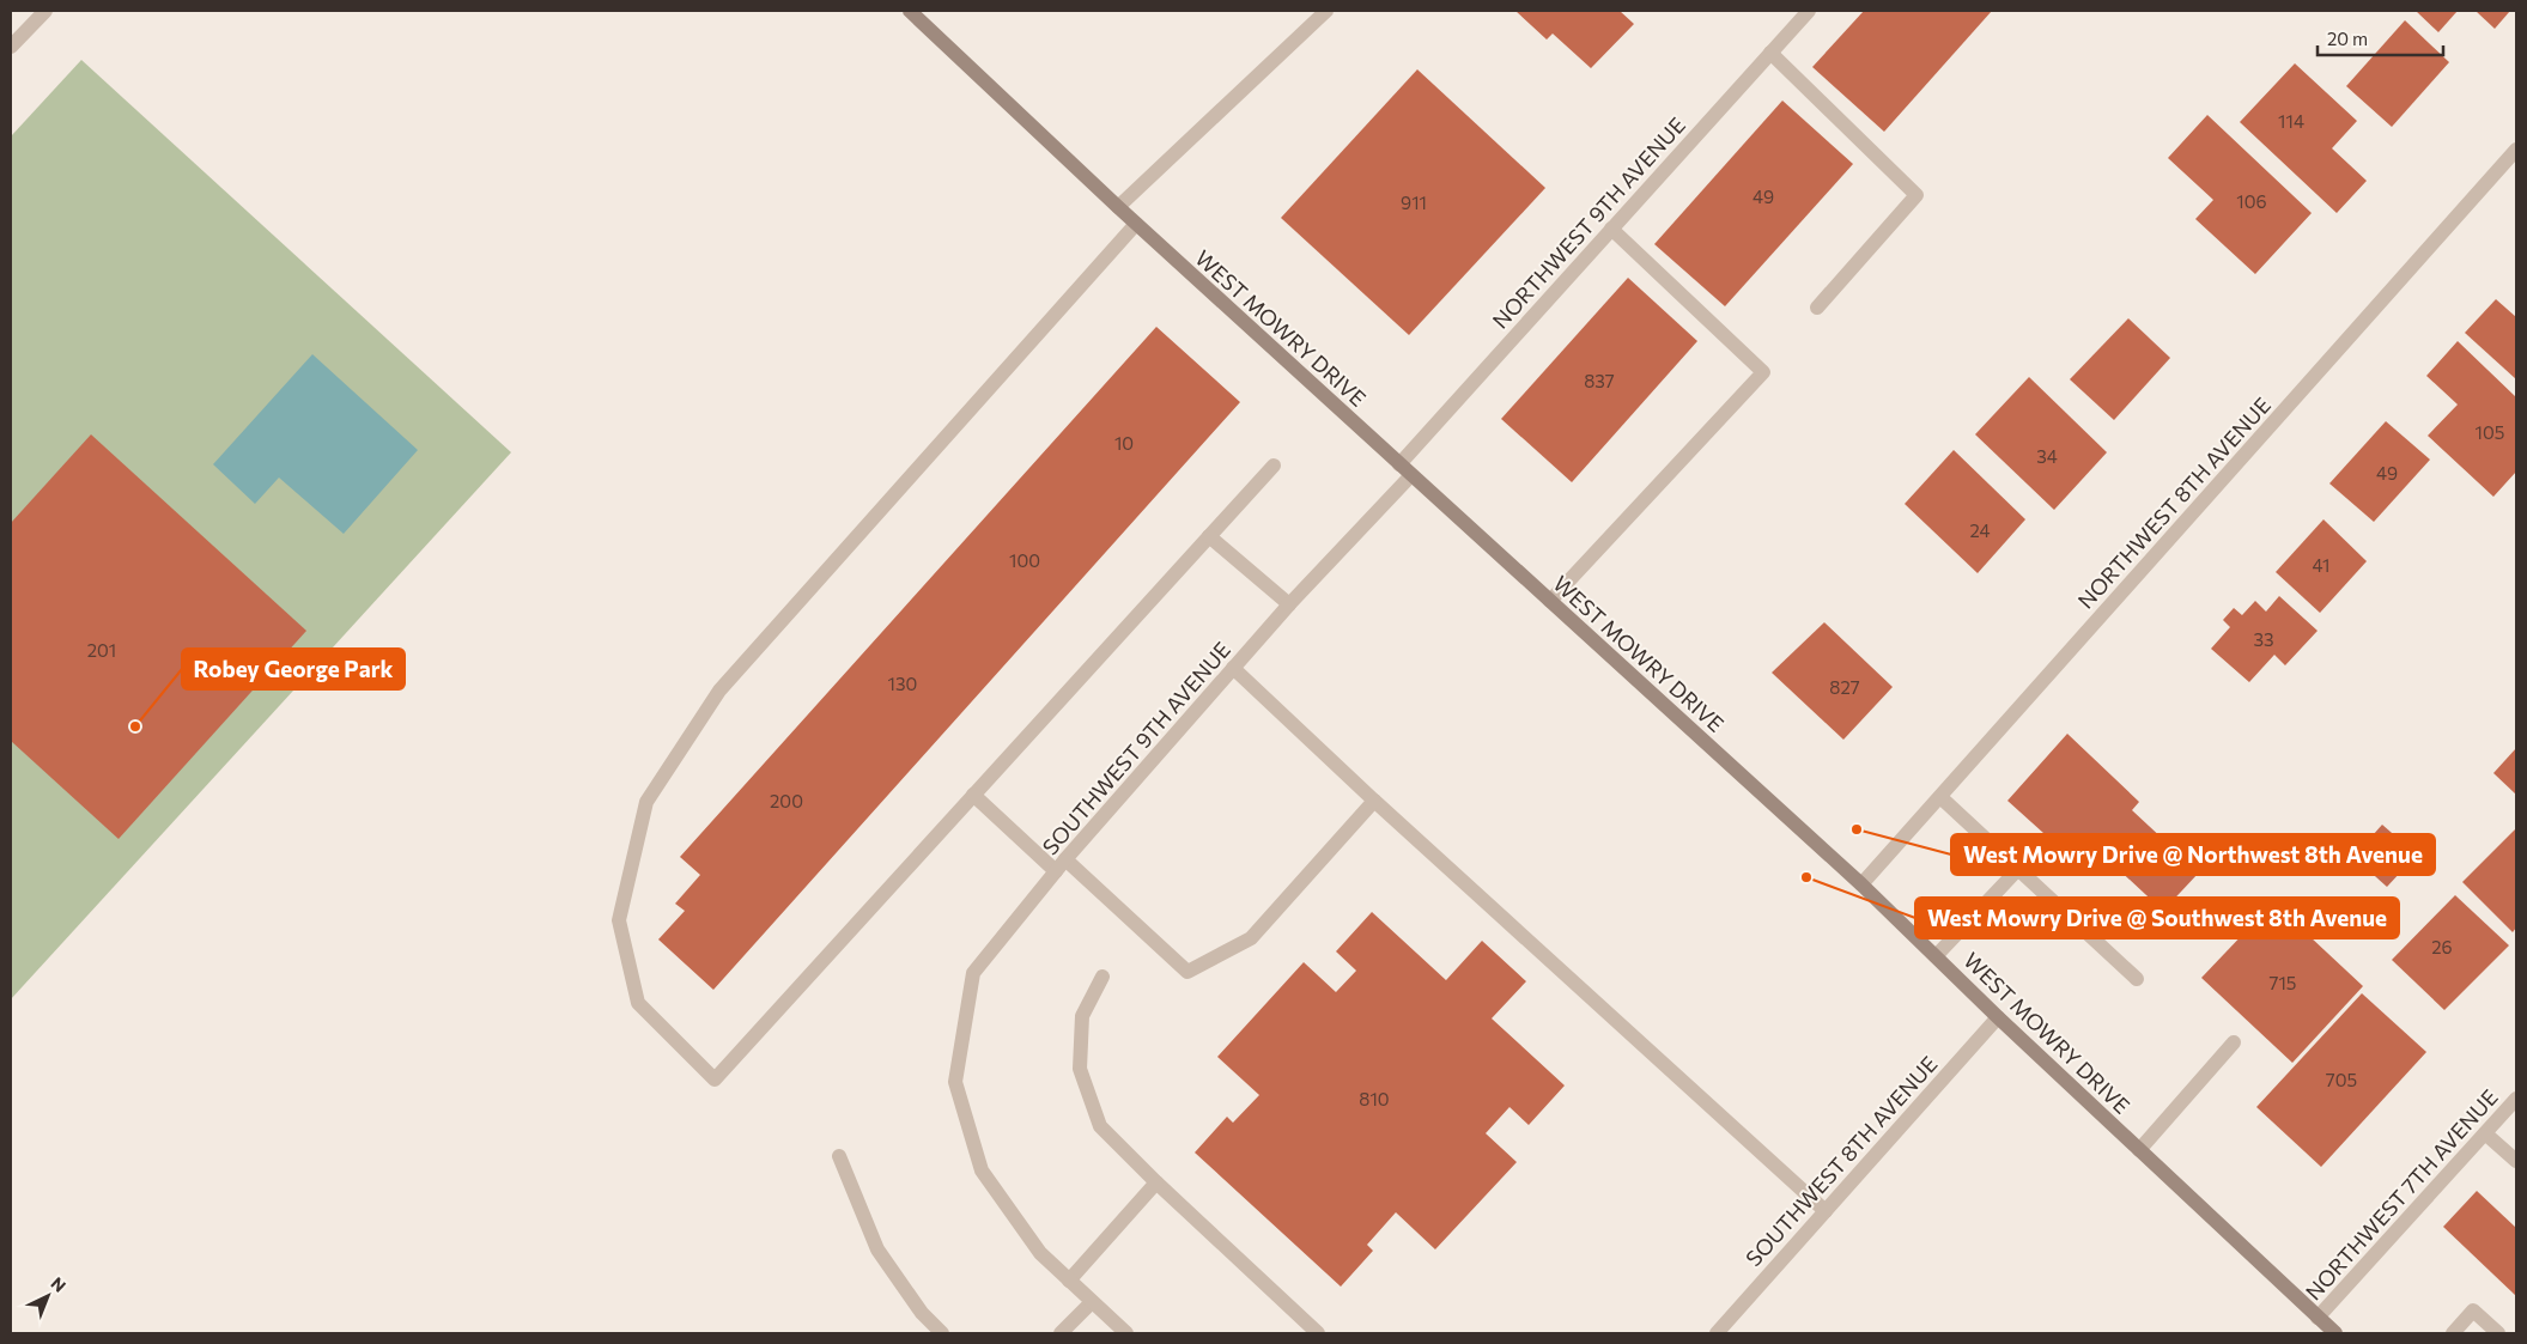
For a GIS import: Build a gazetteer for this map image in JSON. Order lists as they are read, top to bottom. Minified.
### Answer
{"streets":{"street":["NORTHWEST 9TH AVENUE","WEST MOWRY DRIVE","NORTHWEST 8TH AVENUE","SOUTHWEST 9TH AVENUE","SOUTHWEST 8TH AVENUE","NORTHWEST 7TH AVENUE"]},"crossings":[["NORTHWEST 9TH AVENUE","WEST MOWRY DRIVE"],["WEST MOWRY DRIVE","NORTHWEST 8TH AVENUE"],["WEST MOWRY DRIVE","SOUTHWEST 9TH AVENUE"],["WEST MOWRY DRIVE","SOUTHWEST 8TH AVENUE"],["WEST MOWRY DRIVE","NORTHWEST 7TH AVENUE"]],"places":["Robey George Park","West Mowry Drive @ Northwest 8th Avenue","West Mowry Drive @ Southwest 8th Avenue"],"house_numbers":["114","49","106","911","837","105","10","34","49","24","100","41","33","201","130","827","200","26","715","705","810"],"scale_bar":"20 m","north":"top right"}
